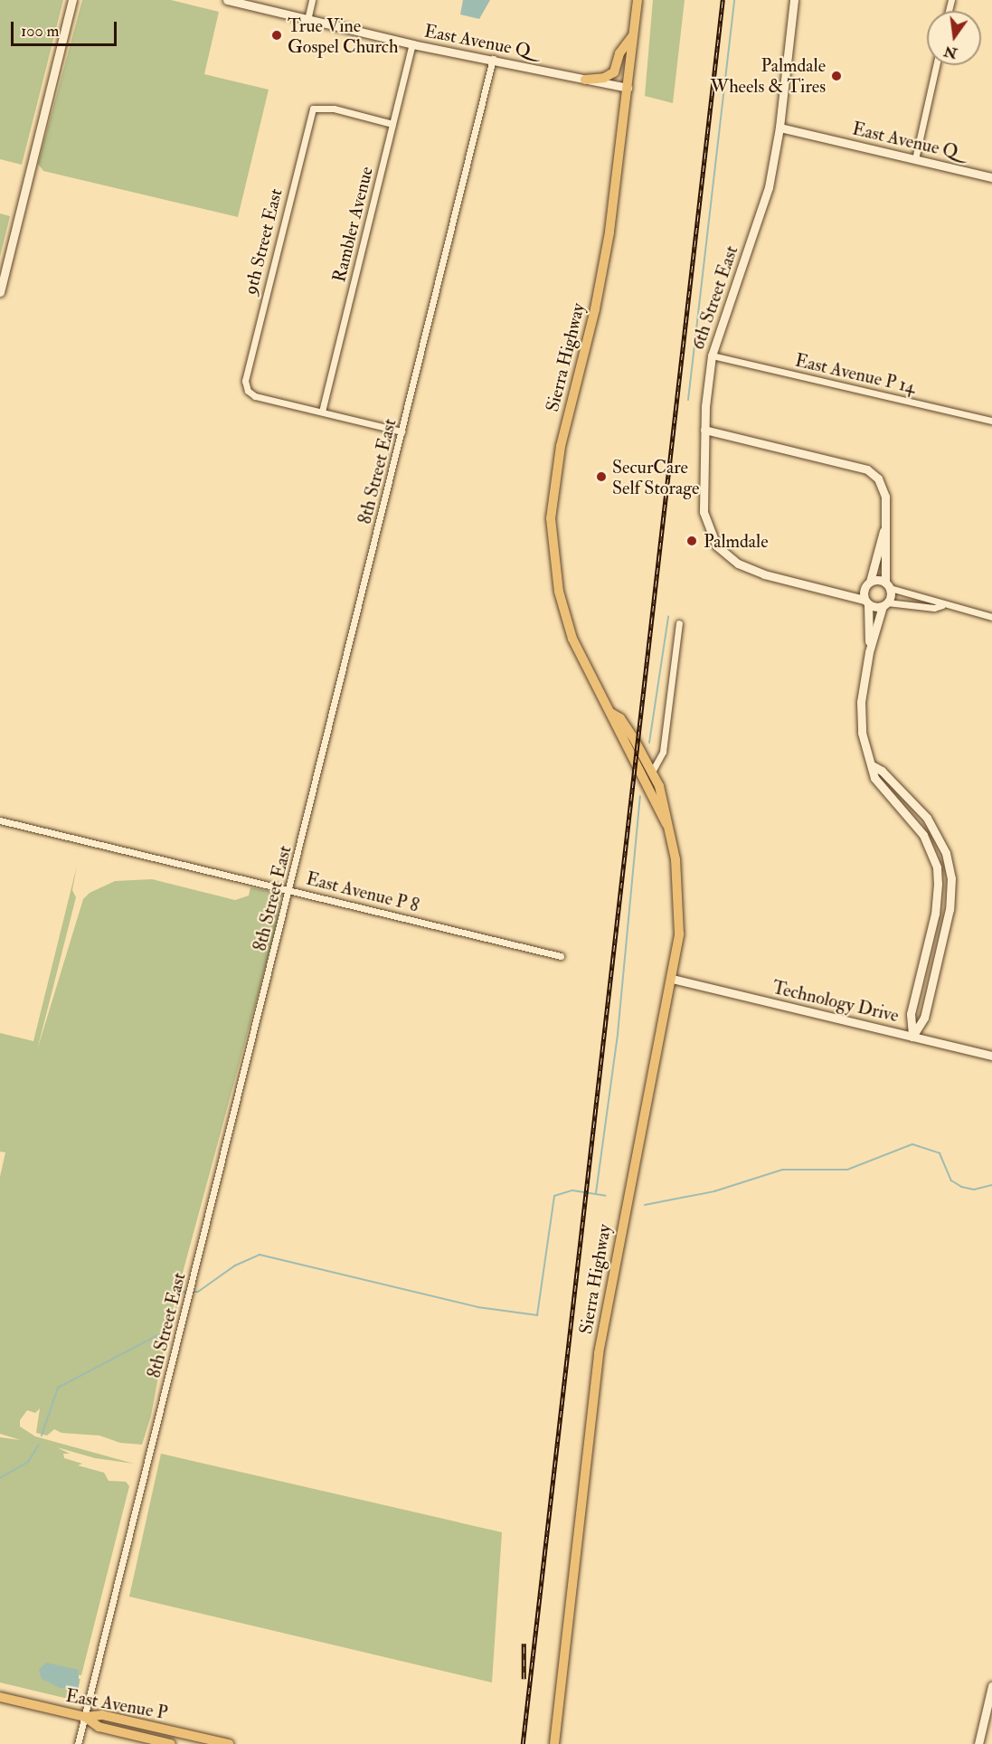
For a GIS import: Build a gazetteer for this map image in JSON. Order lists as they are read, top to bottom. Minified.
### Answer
{"streets":{"main road":["Sierra Highway","East Avenue P"],"street":["East Avenue Q","Rambler Avenue","9th Street East","6th Street East","East Avenue P 14","8th Street East","East Avenue P 8","Technology Drive"]},"crossings":[["East Avenue Q","Rambler Avenue"],["East Avenue Q","6th Street East"],["East Avenue Q","Sierra Highway"],["East Avenue Q","8th Street East"],["Rambler Avenue","9th Street East"],["6th Street East","East Avenue P 14"],["Sierra Highway","Technology Drive"],["8th Street East","East Avenue P 8"],["8th Street East","East Avenue P"]],"places":["True Vine Gospel Church","Palmdale Wheels & Tires","SecurCare Self Storage","Palmdale"],"scale_bar":"100 m","north":"bottom"}
